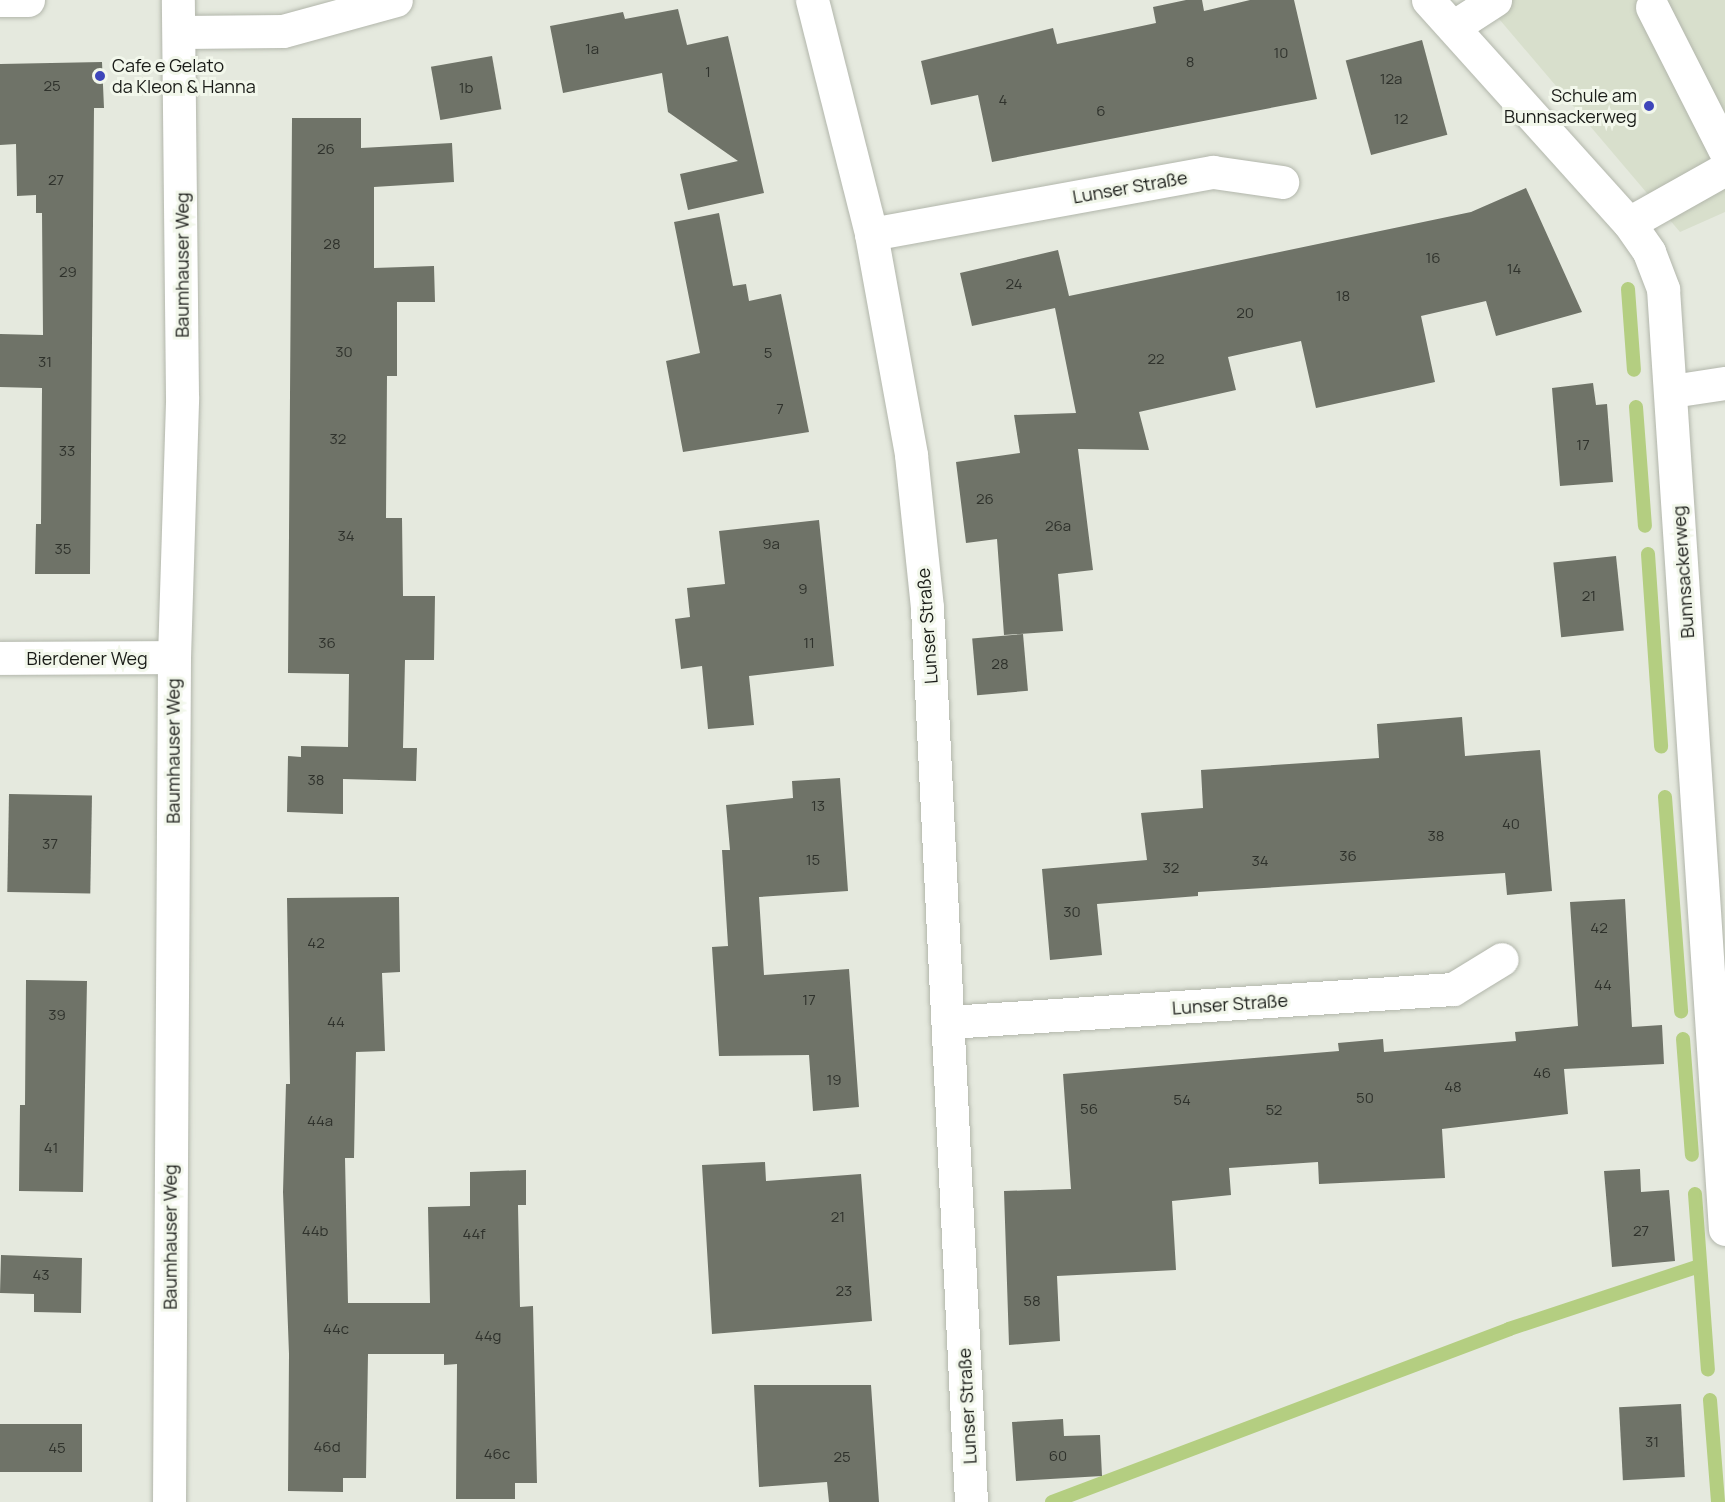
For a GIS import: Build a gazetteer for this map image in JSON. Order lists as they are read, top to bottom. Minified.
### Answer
{"streets":{"street":["Lunser Straße","Baumhauser Weg","Bunnsackerweg","Bierdener Weg"]},"crossings":[["Baumhauser Weg","Bierdener Weg"]],"places":["Cafe e Gelato da Kleon & Hanna","Schule am Bunnsackerweg"],"house_numbers":["1a","10","8","1","12a","25","1b","4","6","12","26","27","28","16","14","29","24","18","20","30","5","22","31","7","32","17","33","26","26a","34","9a","35","9","21","36","11","28","38","13","40","38","37","36","15","34","32","30","42","42","44","17","39","44","46","19","48","50","54","56","52","44a","41","21","44b","27","44f","43","23","58","44c","44g","31","46d","45","46c","60","25"]}
